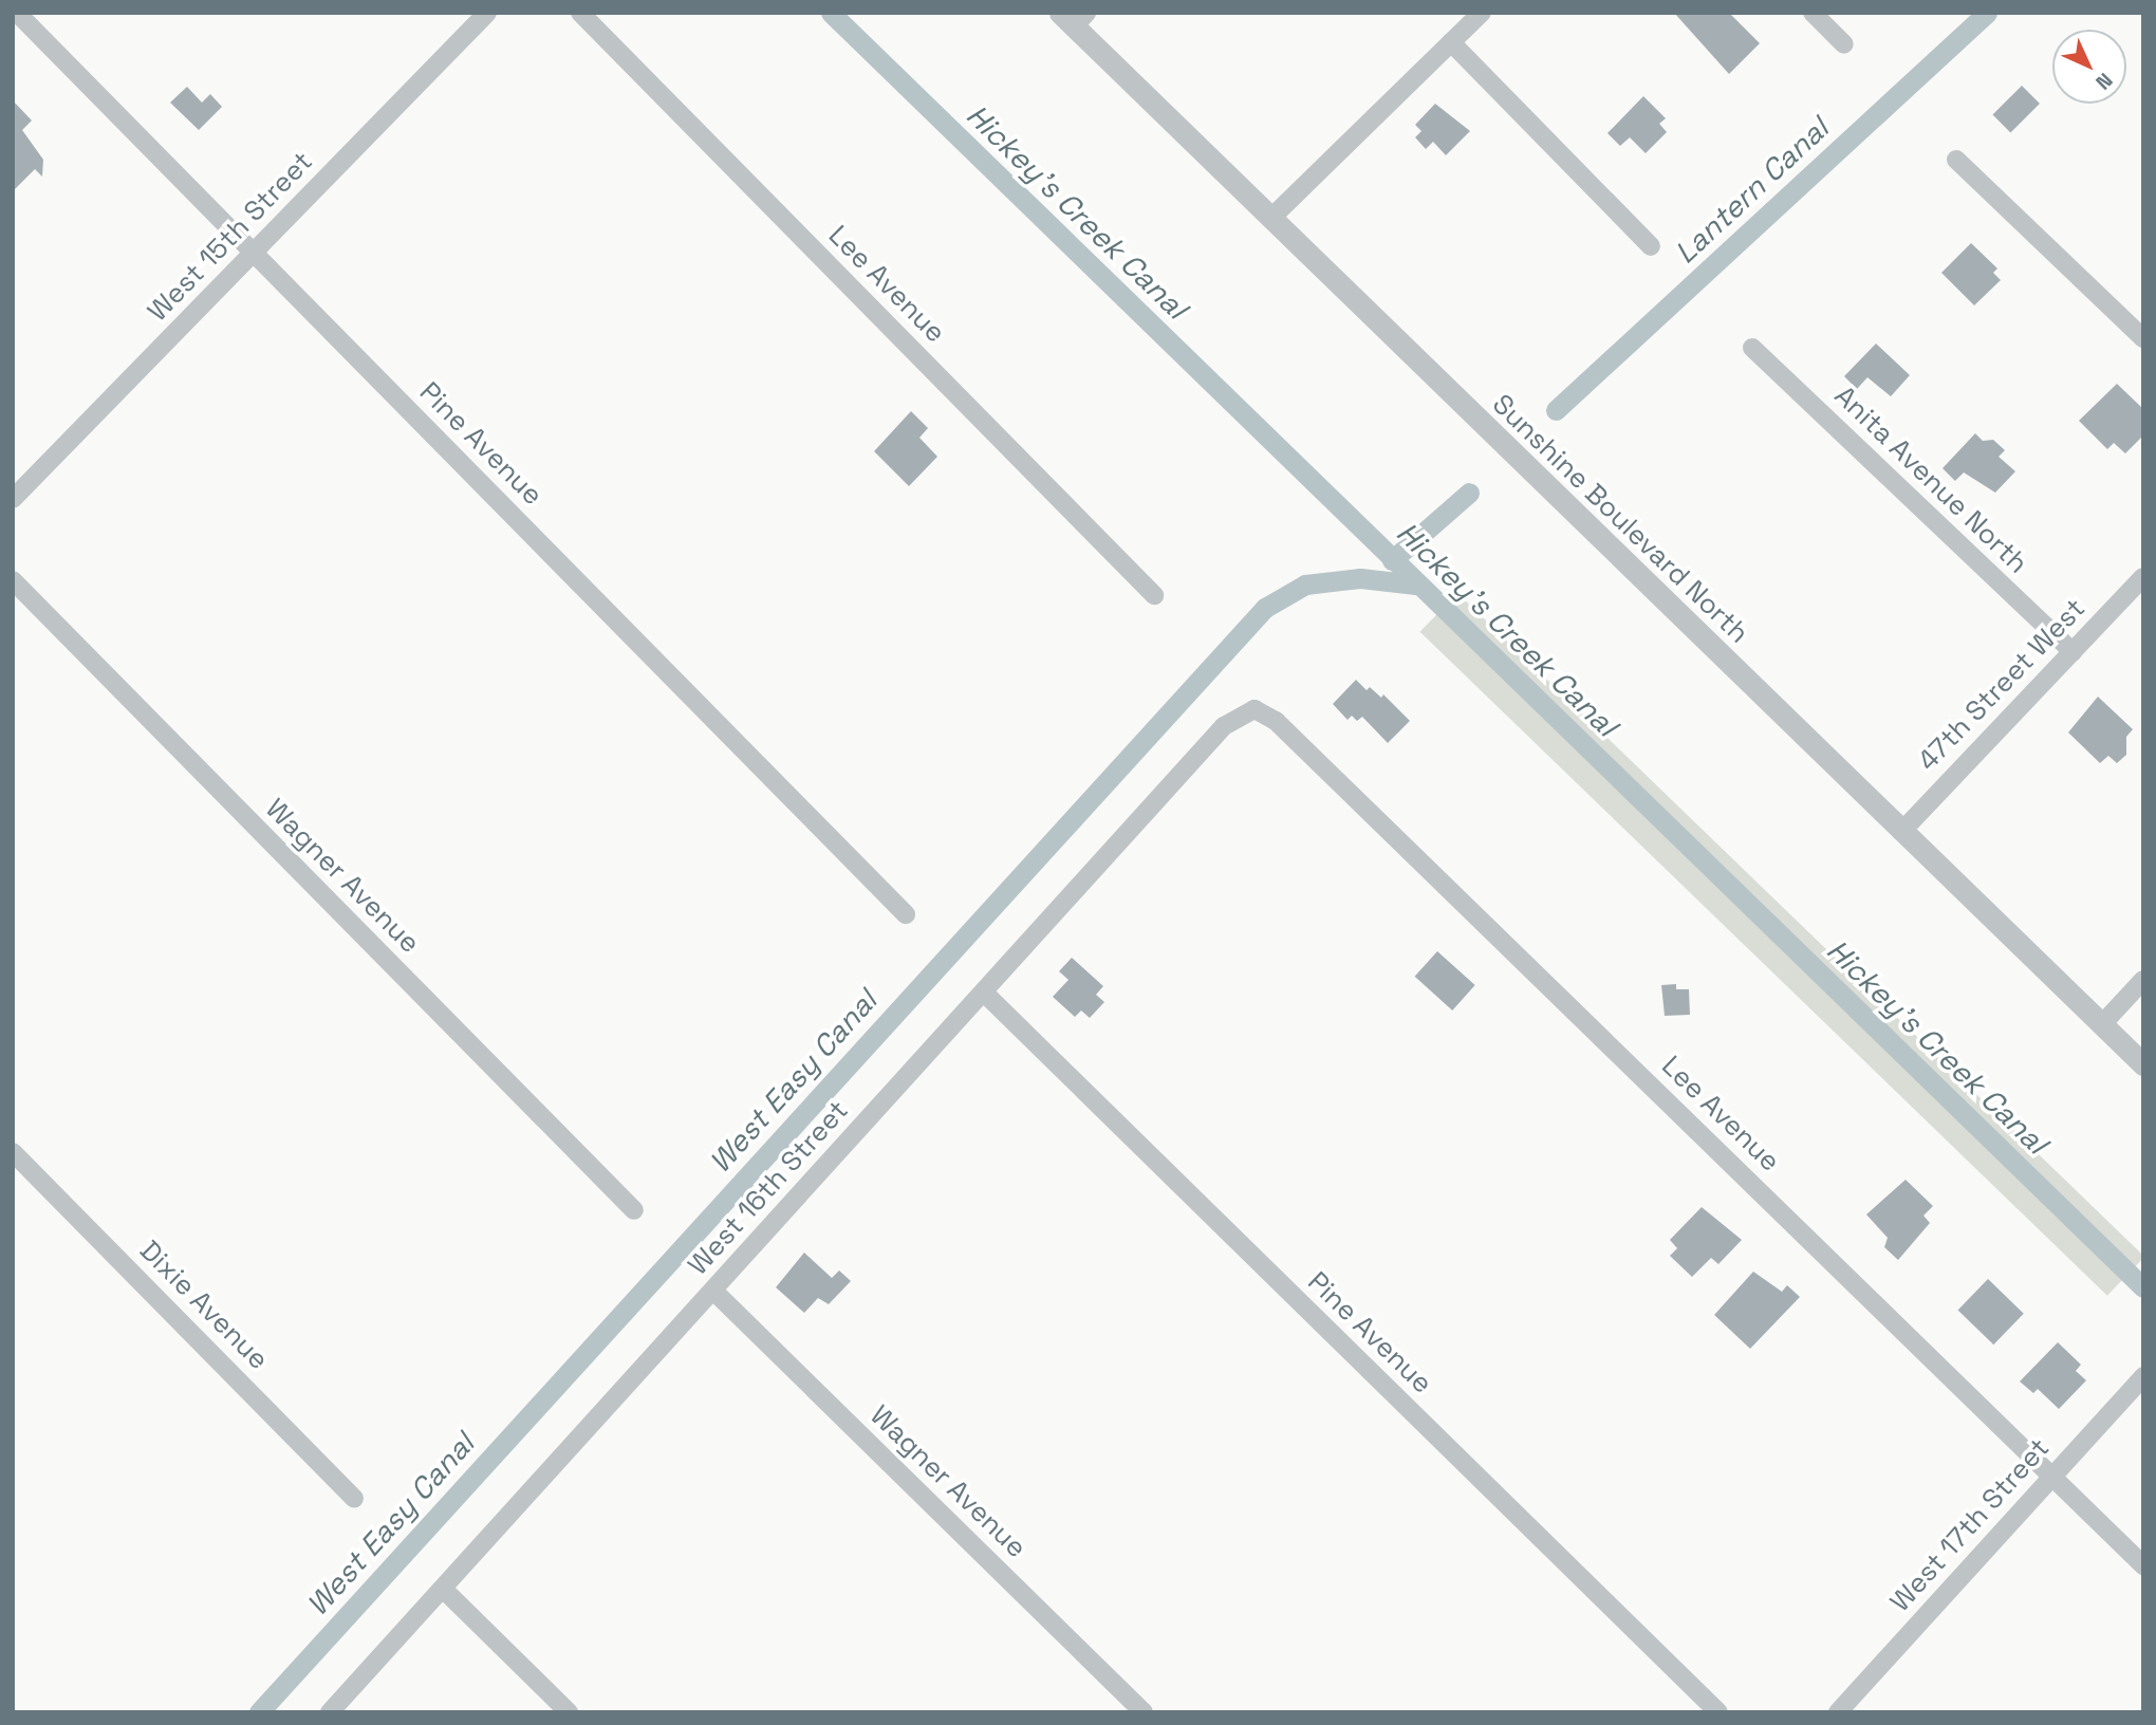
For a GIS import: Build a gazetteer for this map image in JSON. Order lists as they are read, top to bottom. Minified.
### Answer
{"streets":{"street":["West 15th Street","Lee Avenue","Pine Avenue","Anita Avenue North","Sunshine Boulevard North","47th Street West","Wagner Avenue","West 16th Street","Dixie Avenue","West 17th Street"]},"crossings":[["West 15th Street","Pine Avenue"],["Lee Avenue","West 16th Street"],["Lee Avenue","West 17th Street"],["Pine Avenue","West 16th Street"],["Anita Avenue North","47th Street West"],["Sunshine Boulevard North","47th Street West"],["Wagner Avenue","West 16th Street"]],"water":["Lantern Canal","Hickey's Creek Canal","West Easy Canal"],"north":"bottom right"}
